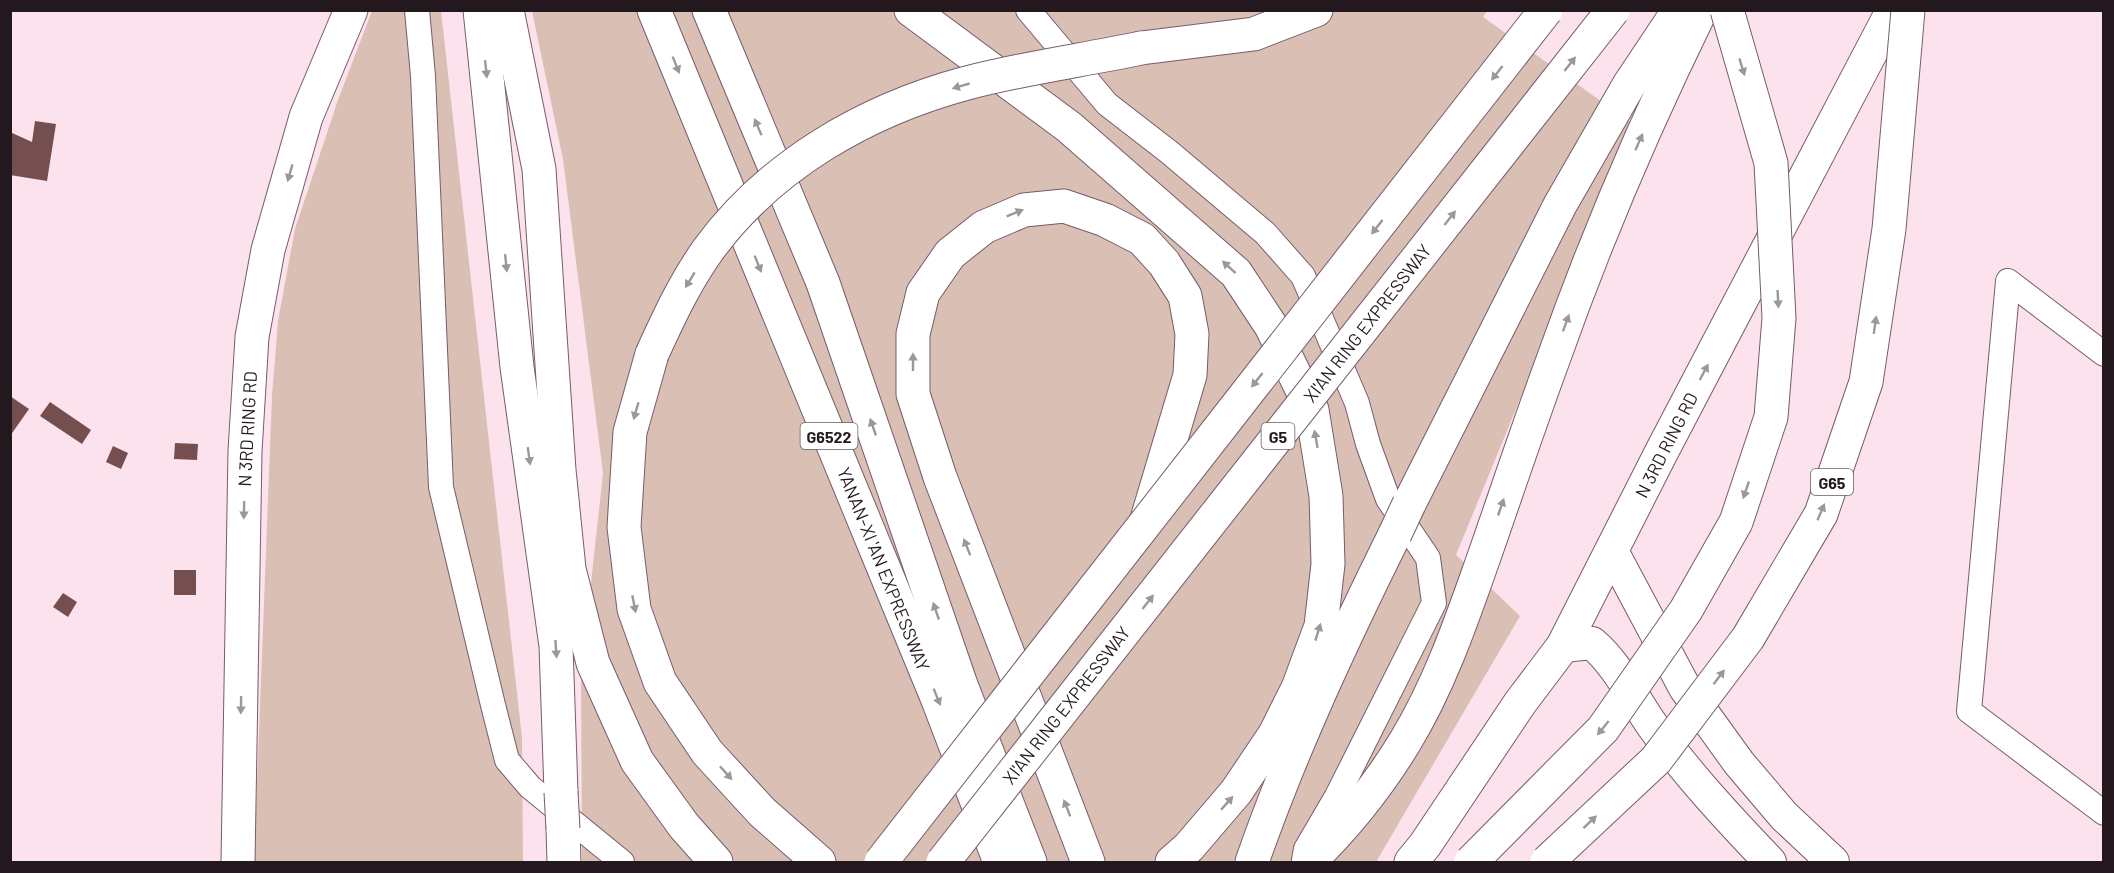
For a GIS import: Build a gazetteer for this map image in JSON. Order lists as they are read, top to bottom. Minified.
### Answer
{"streets":{"highway":["XI'AN RING EXPRESSWAY","N 3RD RING RD","G6522","G5","G65","YANAN-XI 'AN EXPRESSWAY"]}}
